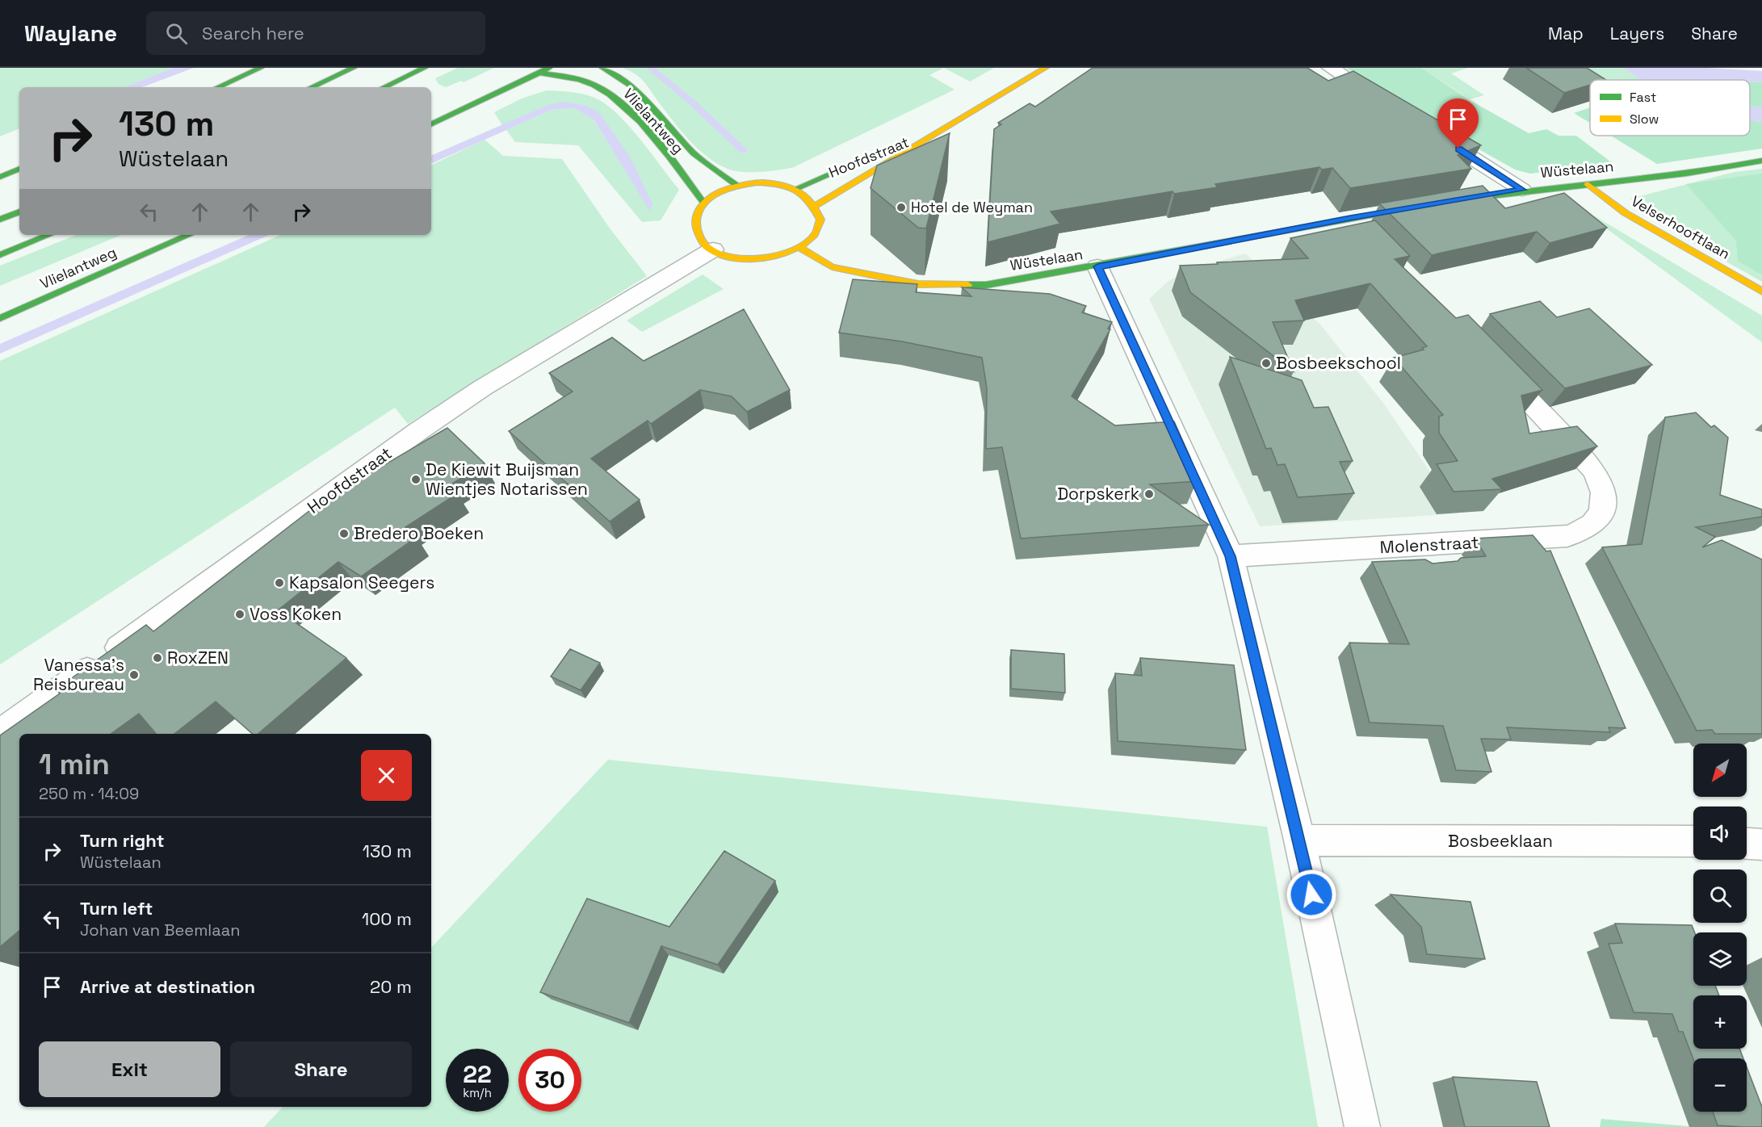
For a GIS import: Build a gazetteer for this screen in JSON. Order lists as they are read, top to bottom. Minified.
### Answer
{"streets":{"main road":["Vlielantweg","Hoofdstraat","Wüstelaan","Velserhooftlaan"],"street":["Molenstraat","Bosbeeklaan"]},"crossings":[["Vlielantweg","Hoofdstraat"],["Vlielantweg","Wüstelaan"],["Hoofdstraat","Wüstelaan"],["Wüstelaan","Velserhooftlaan"]],"places":["Hotel de Weyman","Bosbeekschool","De Kiewit Buijsman Wientjes Notarissen","Dorpskerk","Bredero Boeken","Kapsalon Seegers","Voss Koken","RoxZEN","Vanessa's Reisbureau"],"legend":["Fast","Slow"],"north":"bottom left","page":{"header":"Waylane","search":"Search here","nav":["Map","Layers","Share"],"turn":["130 m","Wüstelaan"],"heading":["1 min","250 m · 14:09"],"map_buttons":["+","−"],"list":[{"name":"Turn right","note":"Wüstelaan","value":"130 m"},{"name":"Turn left","note":"Johan van Beemlaan","value":"100 m"},{"name":"Arrive at destination","value":"20 m"}],"buttons":["Exit","Share"],"speed":"22 km/h","limit":"30"}}
